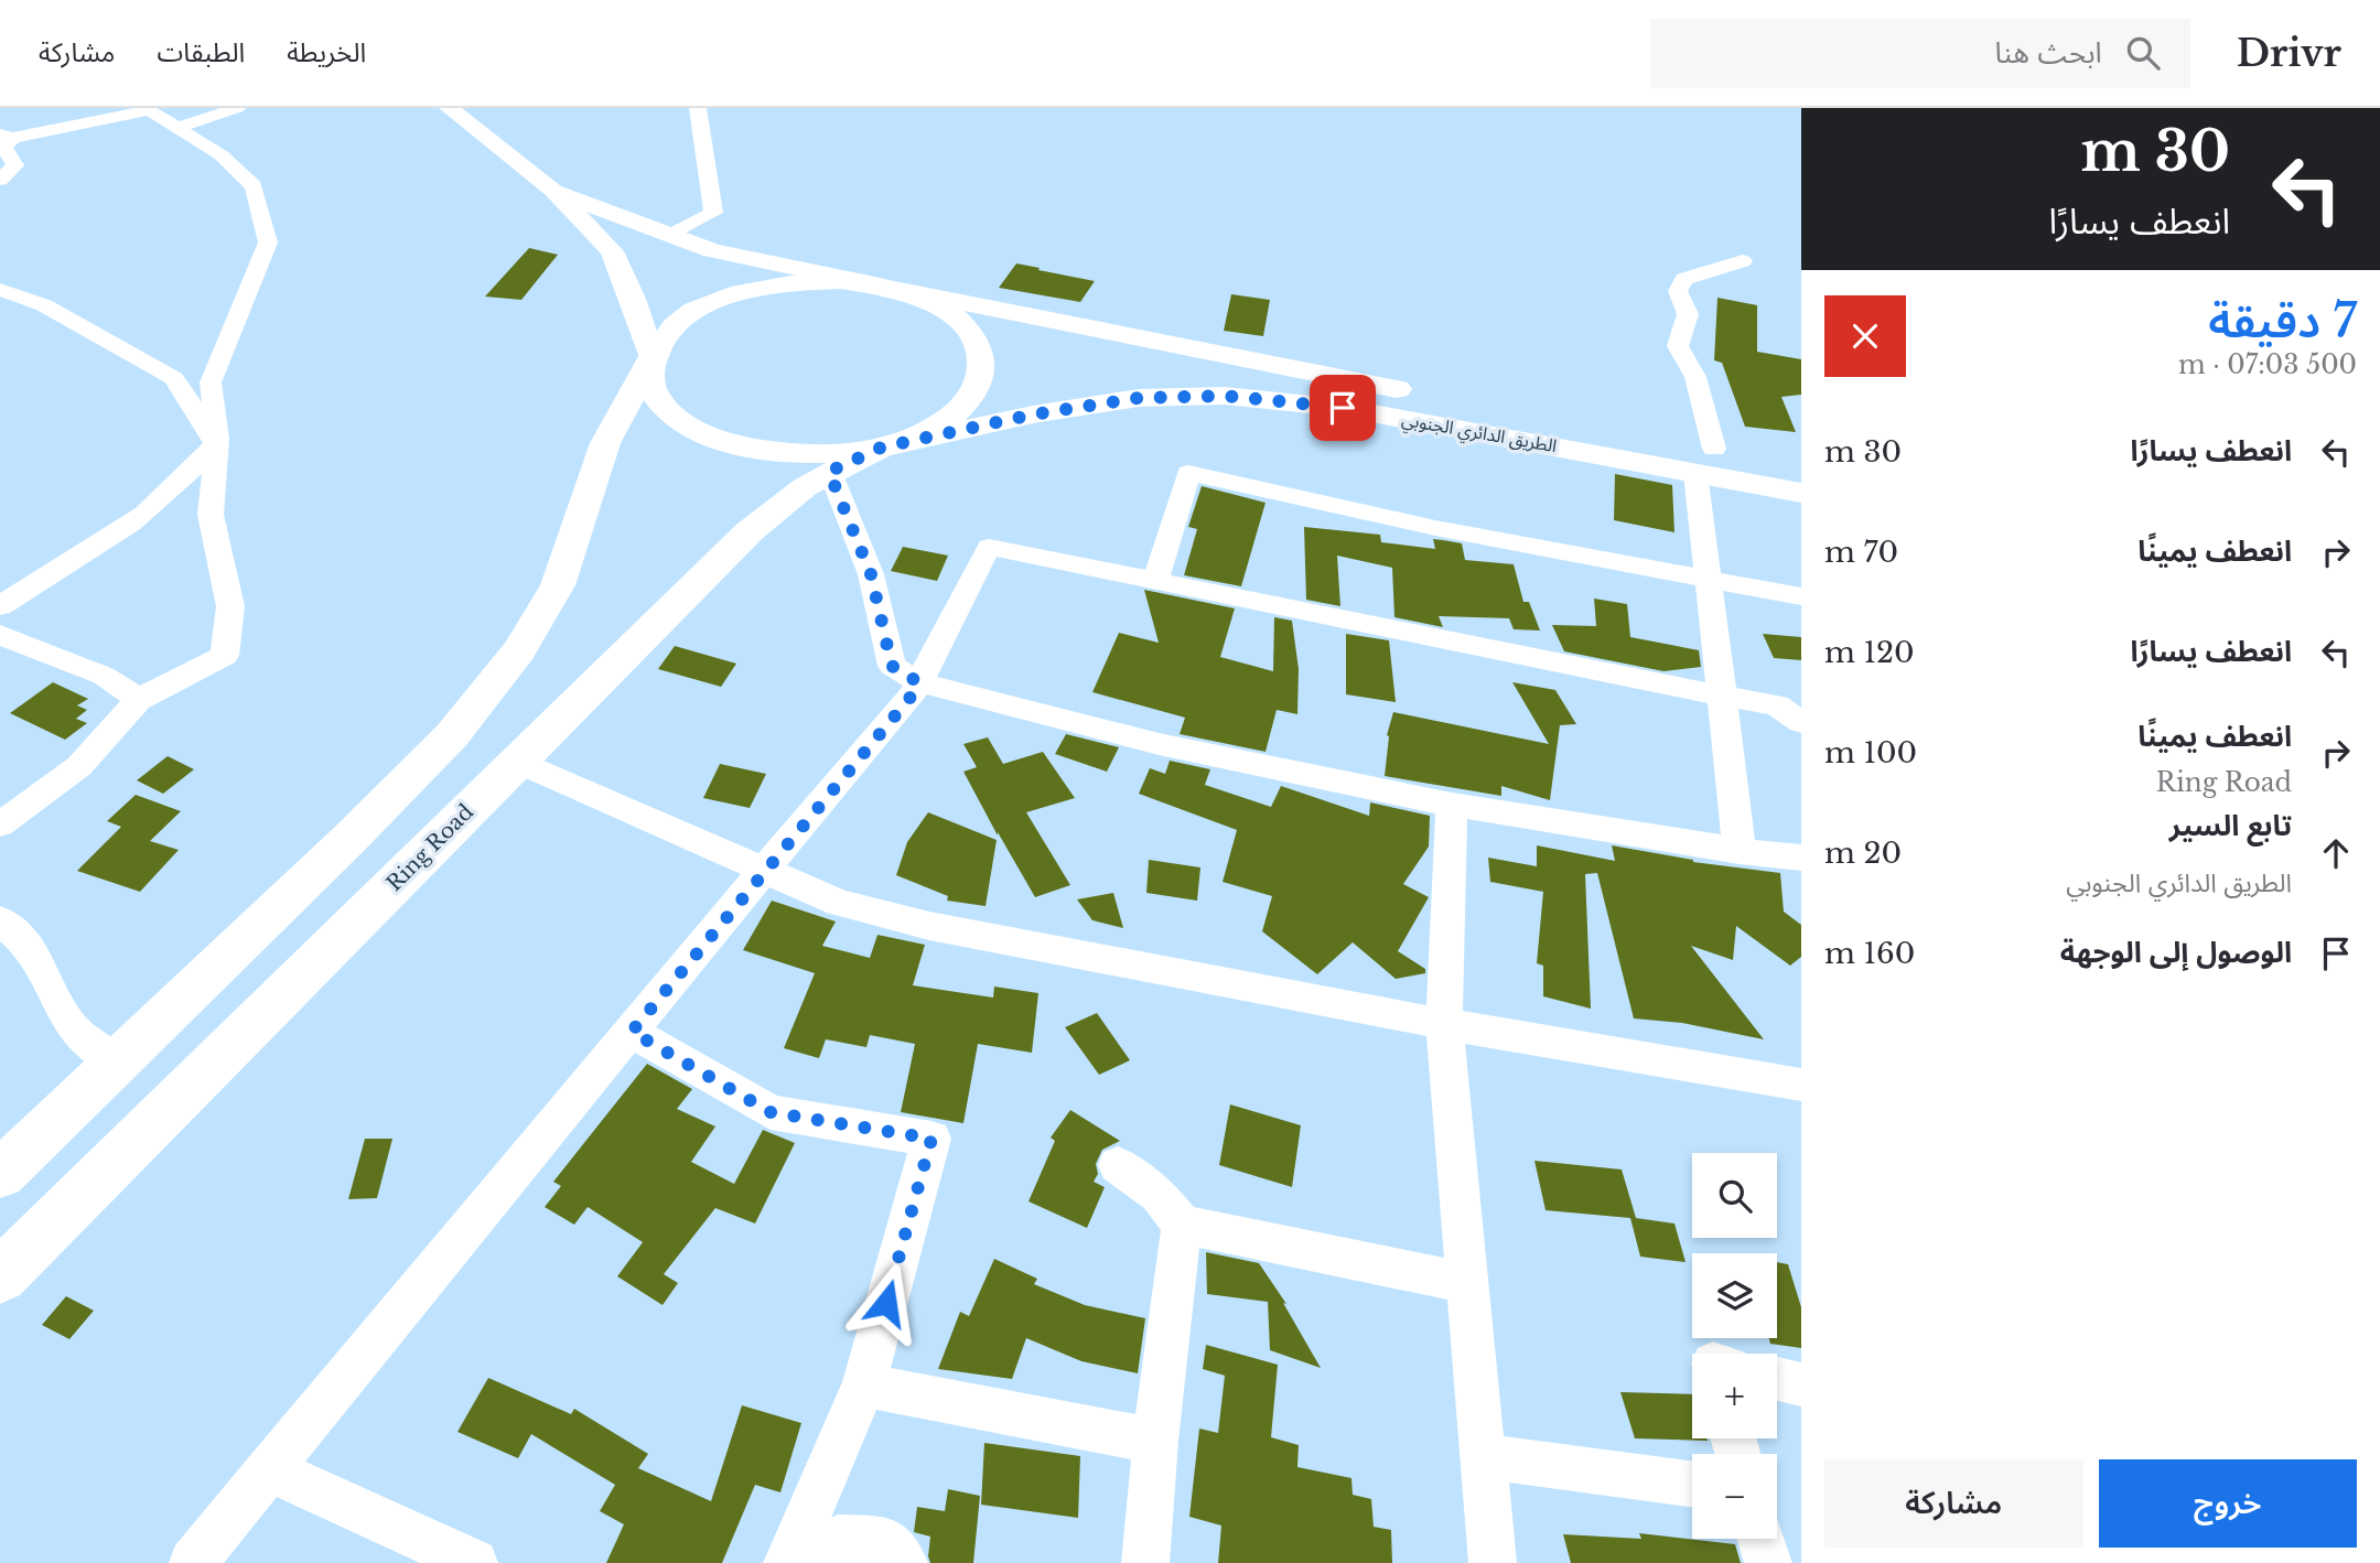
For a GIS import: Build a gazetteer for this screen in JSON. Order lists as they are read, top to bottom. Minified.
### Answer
{"streets":{"main road":["الطريق الدائري الجنوبي","Ring Road"]},"crossings":[["الطريق الدائري الجنوبي","Ring Road"]],"page":{"header":"Drivr","search":"ابحث هنا","nav":["الخريطة","الطبقات","مشاركة"],"turn":["30 m","انعطف يسارًا"],"heading":["7 دقيقة","500 m · 07:03"],"list":[{"name":"انعطف يسارًا","value":"30 m"},{"name":"انعطف يمينًا","value":"70 m"},{"name":"انعطف يسارًا","value":"120 m"},{"name":"انعطف يمينًا","note":"Ring Road","value":"100 m"},{"name":"تابع السير","note":"الطريق الدائري الجنوبي","value":"20 m"},{"name":"الوصول إلى الوجهة","value":"160 m"}],"map_buttons":["+","−"],"buttons":["خروج","مشاركة"]}}
